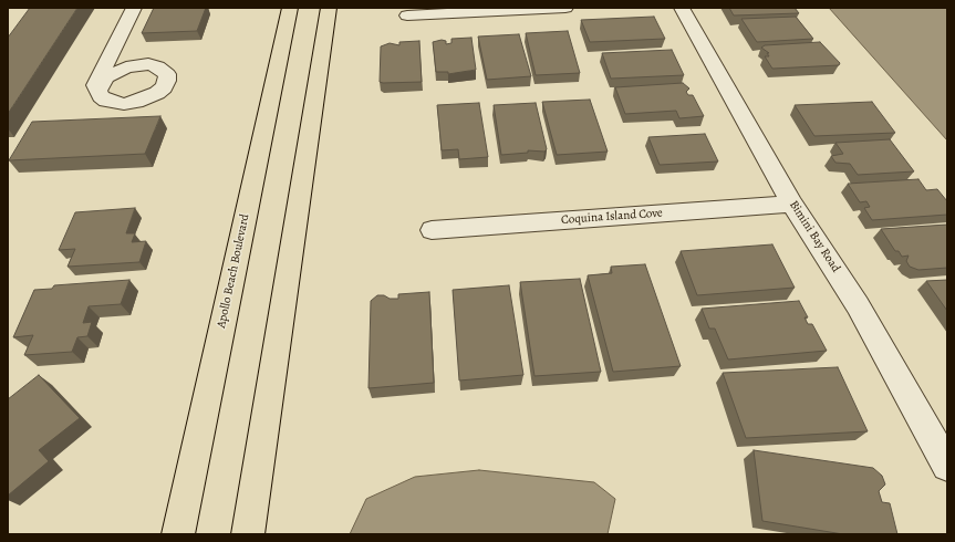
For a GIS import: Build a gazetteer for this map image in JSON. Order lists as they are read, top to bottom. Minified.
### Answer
{"streets":{"main road":["Apollo Beach Boulevard"],"street":["Coquina Island Cove","Bimini Bay Road"]},"crossings":[["Coquina Island Cove","Bimini Bay Road"]]}
